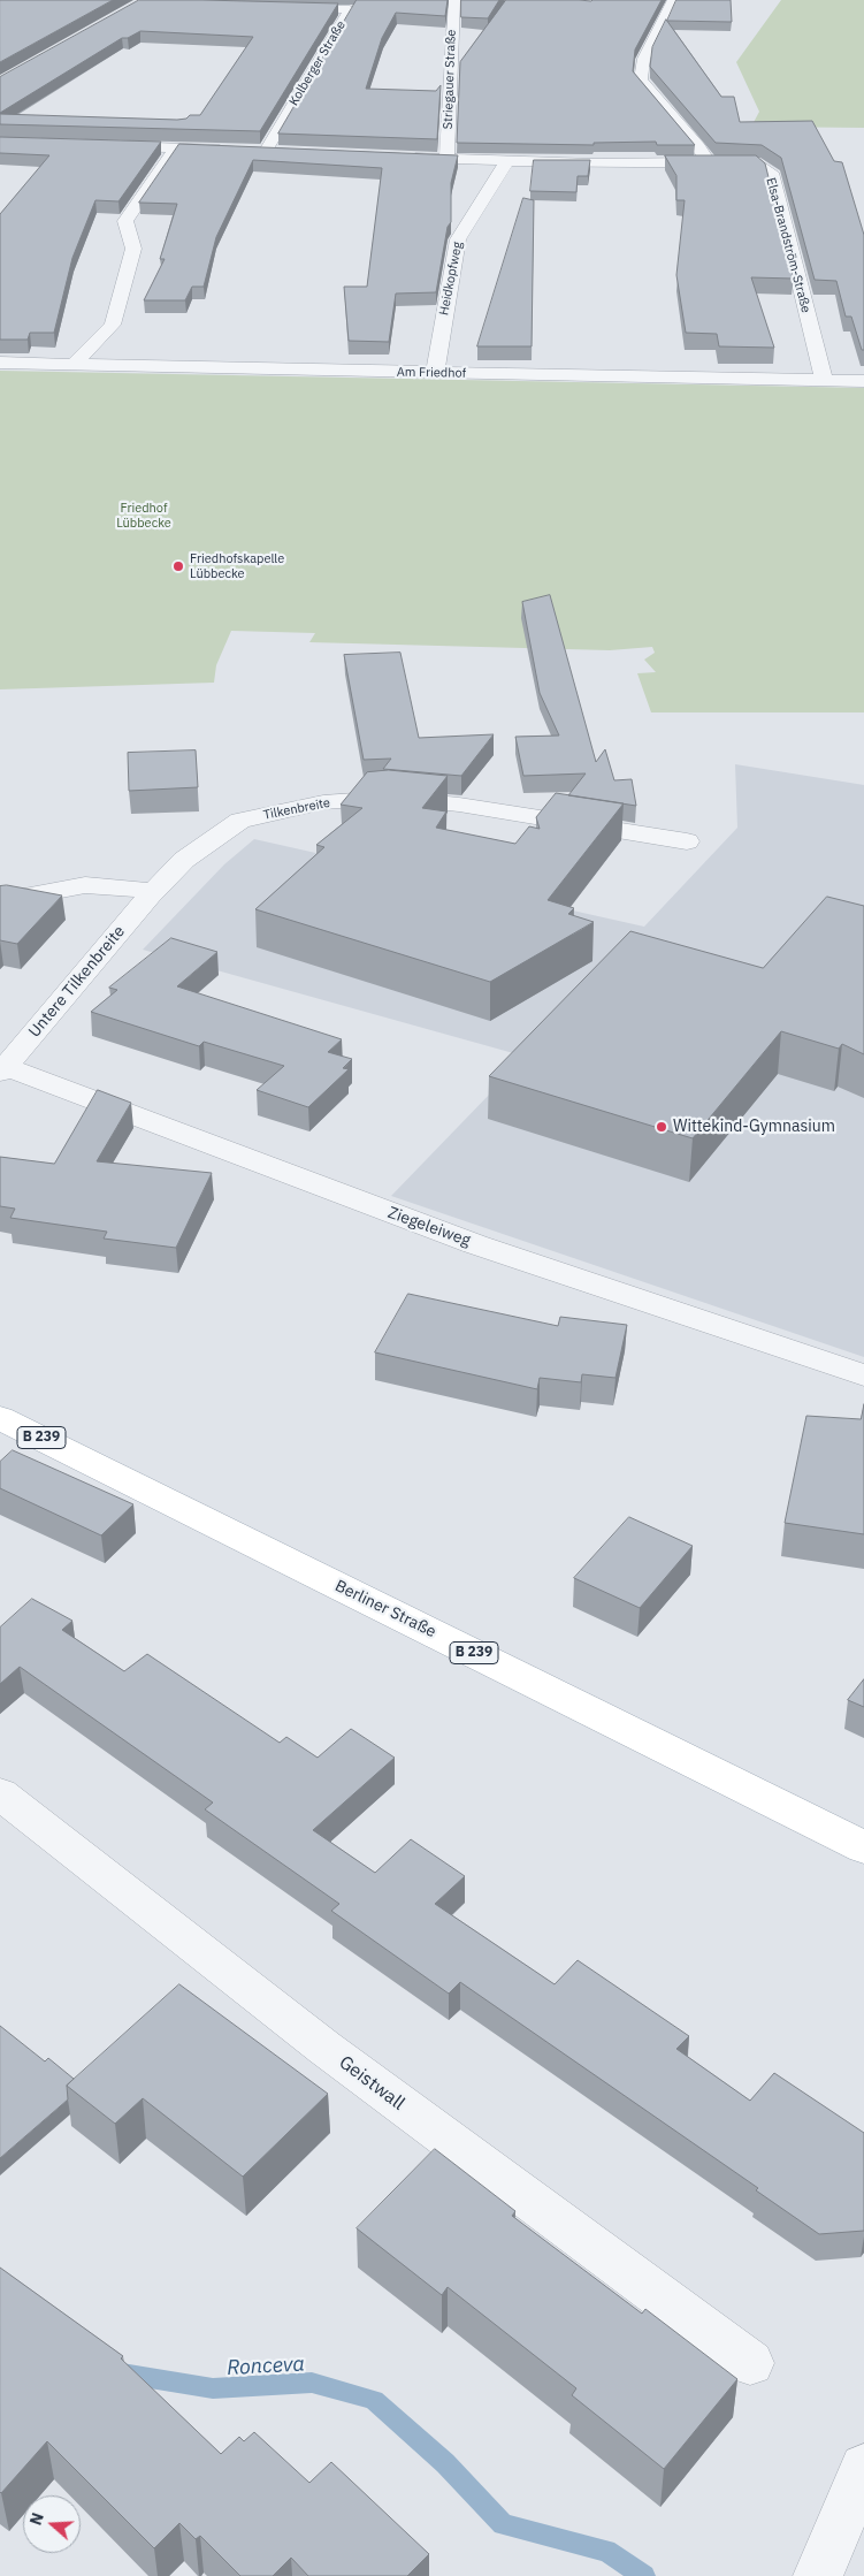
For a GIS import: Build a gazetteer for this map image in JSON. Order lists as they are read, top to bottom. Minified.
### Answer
{"streets":{"main road":["B 239","Berliner Straße"],"street":["Kolberger Straße","Striegauer Straße","Elsa-Brandström-Straße","Heidkopfweg","Am Friedhof","Tilkenbreite","Untere Tilkenbreite","Ziegeleiweg","Geistwall"]},"crossings":[["Striegauer Straße","Elsa-Brandström-Straße"],["Elsa-Brandström-Straße","Heidkopfweg"],["Elsa-Brandström-Straße","Am Friedhof"],["Heidkopfweg","Am Friedhof"],["Tilkenbreite","Untere Tilkenbreite"],["Untere Tilkenbreite","Ziegeleiweg"]],"water":["Ronceva"],"parks":["Friedhof Lübbecke"],"places":["Friedhofskapelle Lübbecke","Wittekind-Gymnasium"],"north":"left"}
